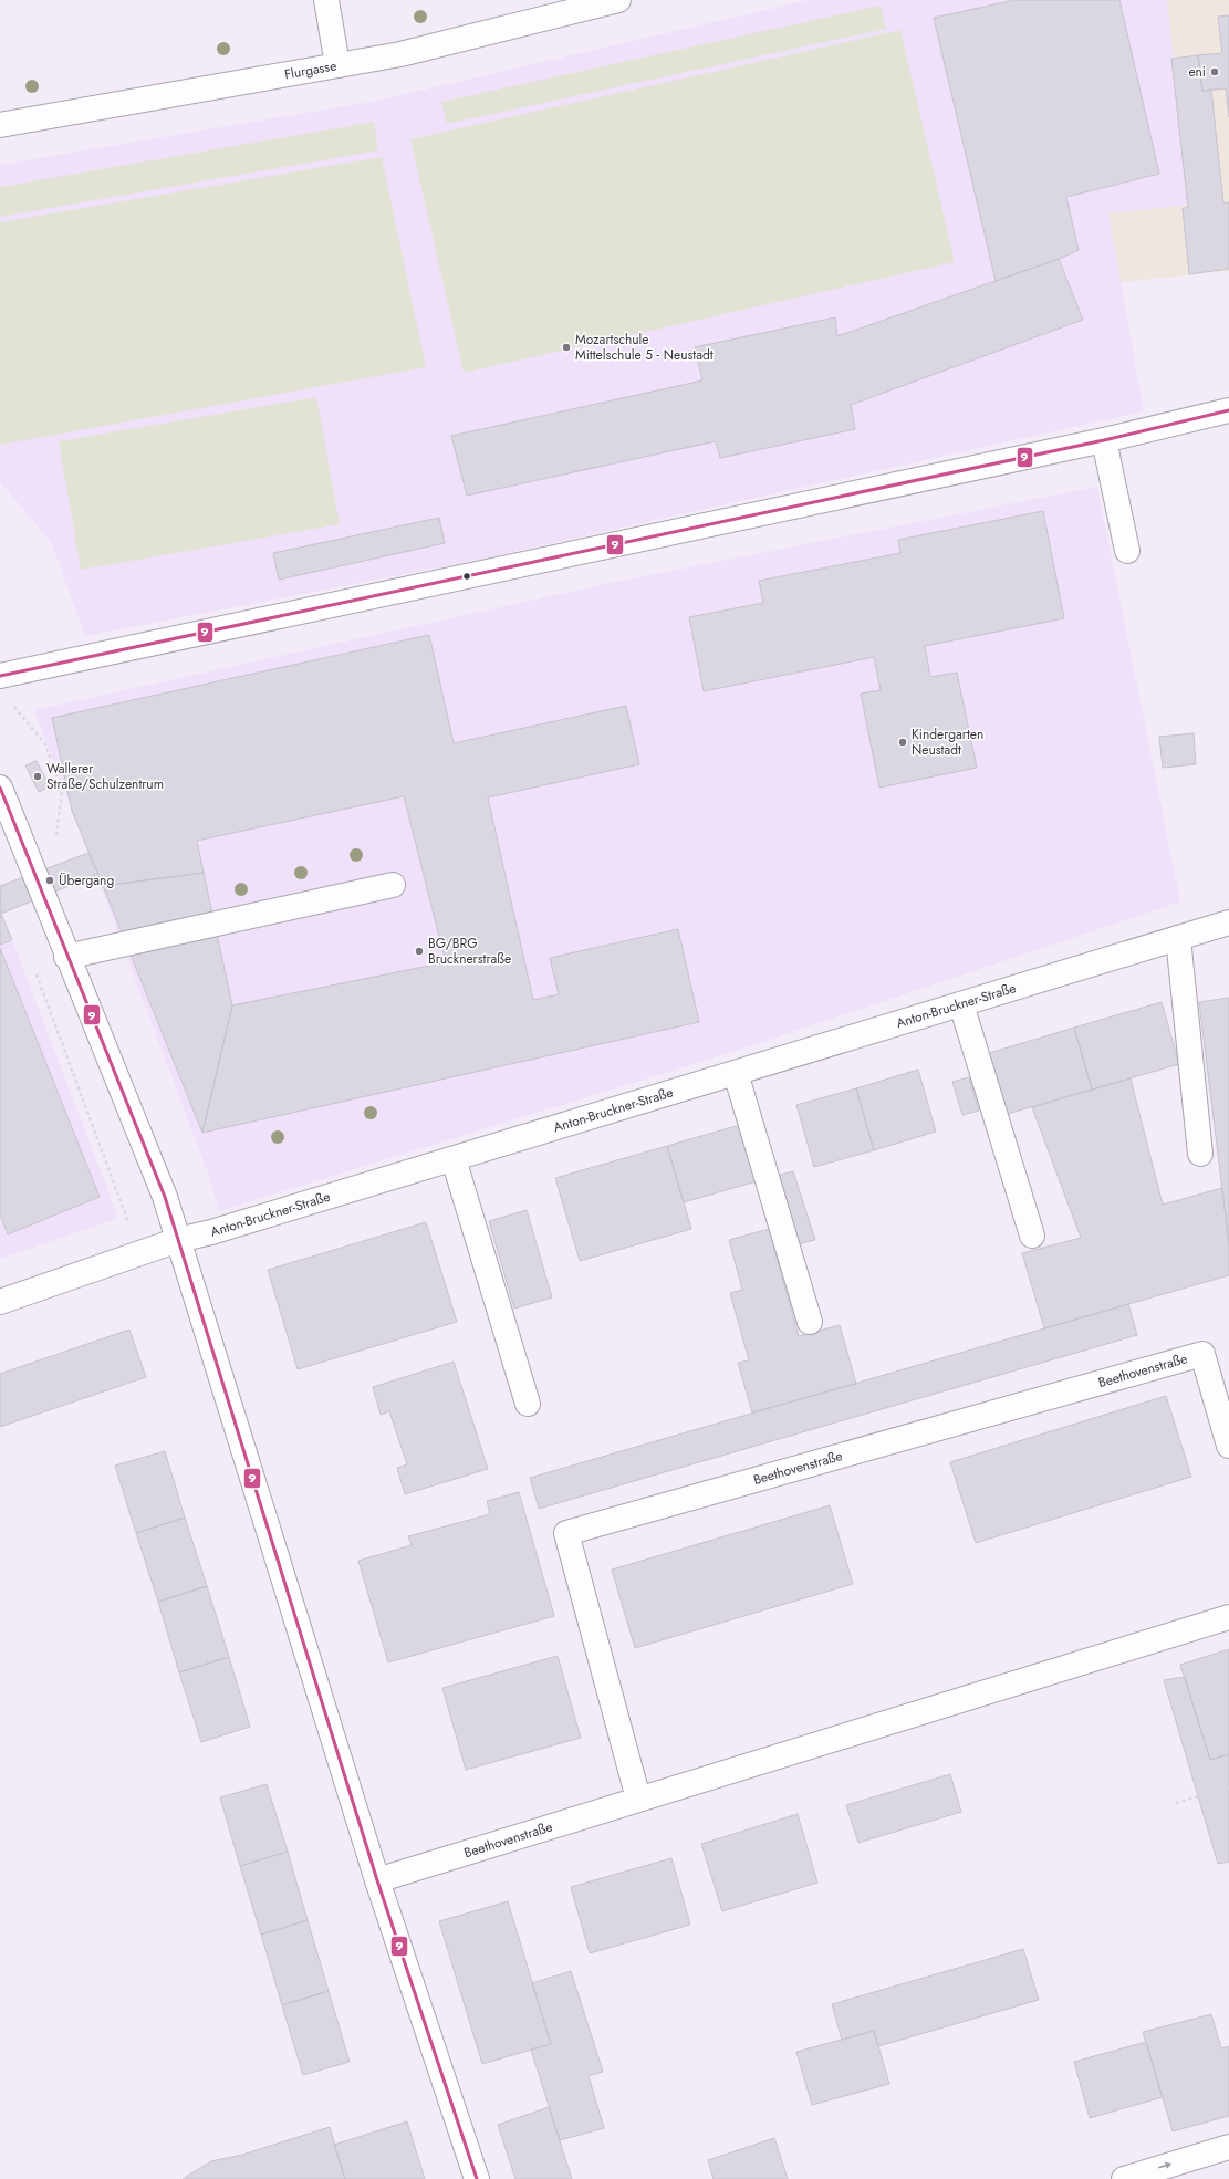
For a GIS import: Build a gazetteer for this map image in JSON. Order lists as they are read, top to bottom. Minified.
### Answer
{"streets":{"street":["Flurgasse","Anton-Bruckner-Straße","Beethovenstraße"]},"places":["eni","Mozartschule Mittelschule 5 - Neustadt","Kindergarten Neustadt","Wallerer Straße/Schulzentrum","Übergang","BG/BRG Brucknerstraße"],"lines":["transit line 9"]}
